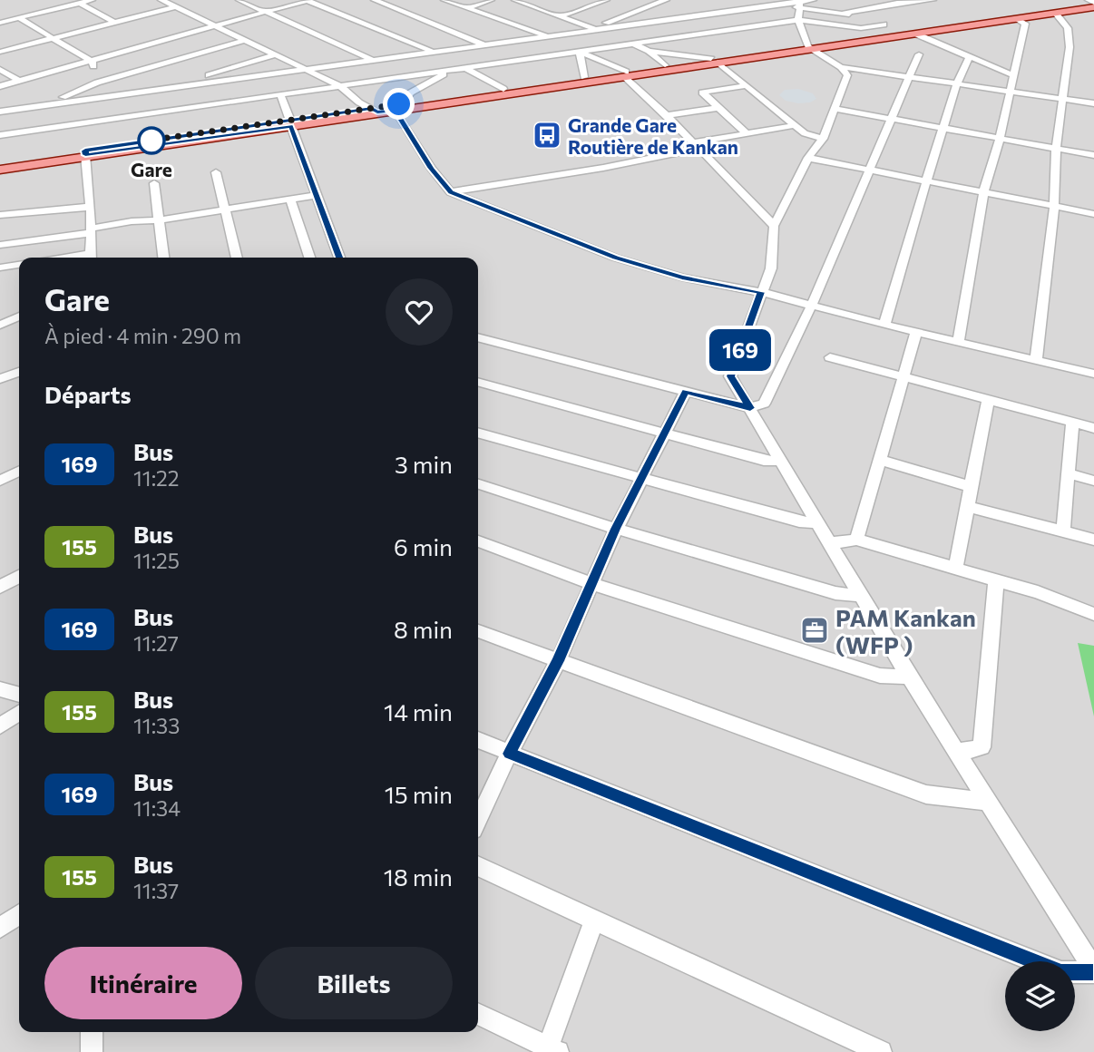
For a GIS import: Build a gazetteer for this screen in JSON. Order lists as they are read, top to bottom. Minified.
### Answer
{"places":{"bus stop":["Grande Gare Routière de Kankan"],"other":["Gare"],"office":["PAM Kankan (WFP )"]},"lines":["bus line 169"],"page":{"on_map":"169","heading":[["Gare","À pied · 4 min · 290 m"],"Départs"],"list":[{"mark":"169","name":"Bus","note":"11:22","value":"3 min"},{"mark":"155","name":"Bus","note":"11:25","value":"6 min"},{"mark":"169","name":"Bus","note":"11:27","value":"8 min"},{"mark":"155","name":"Bus","note":"11:33","value":"14 min"},{"mark":"169","name":"Bus","note":"11:34","value":"15 min"},{"mark":"155","name":"Bus","note":"11:37","value":"18 min"}],"buttons":["Itinéraire","Billets"]}}
